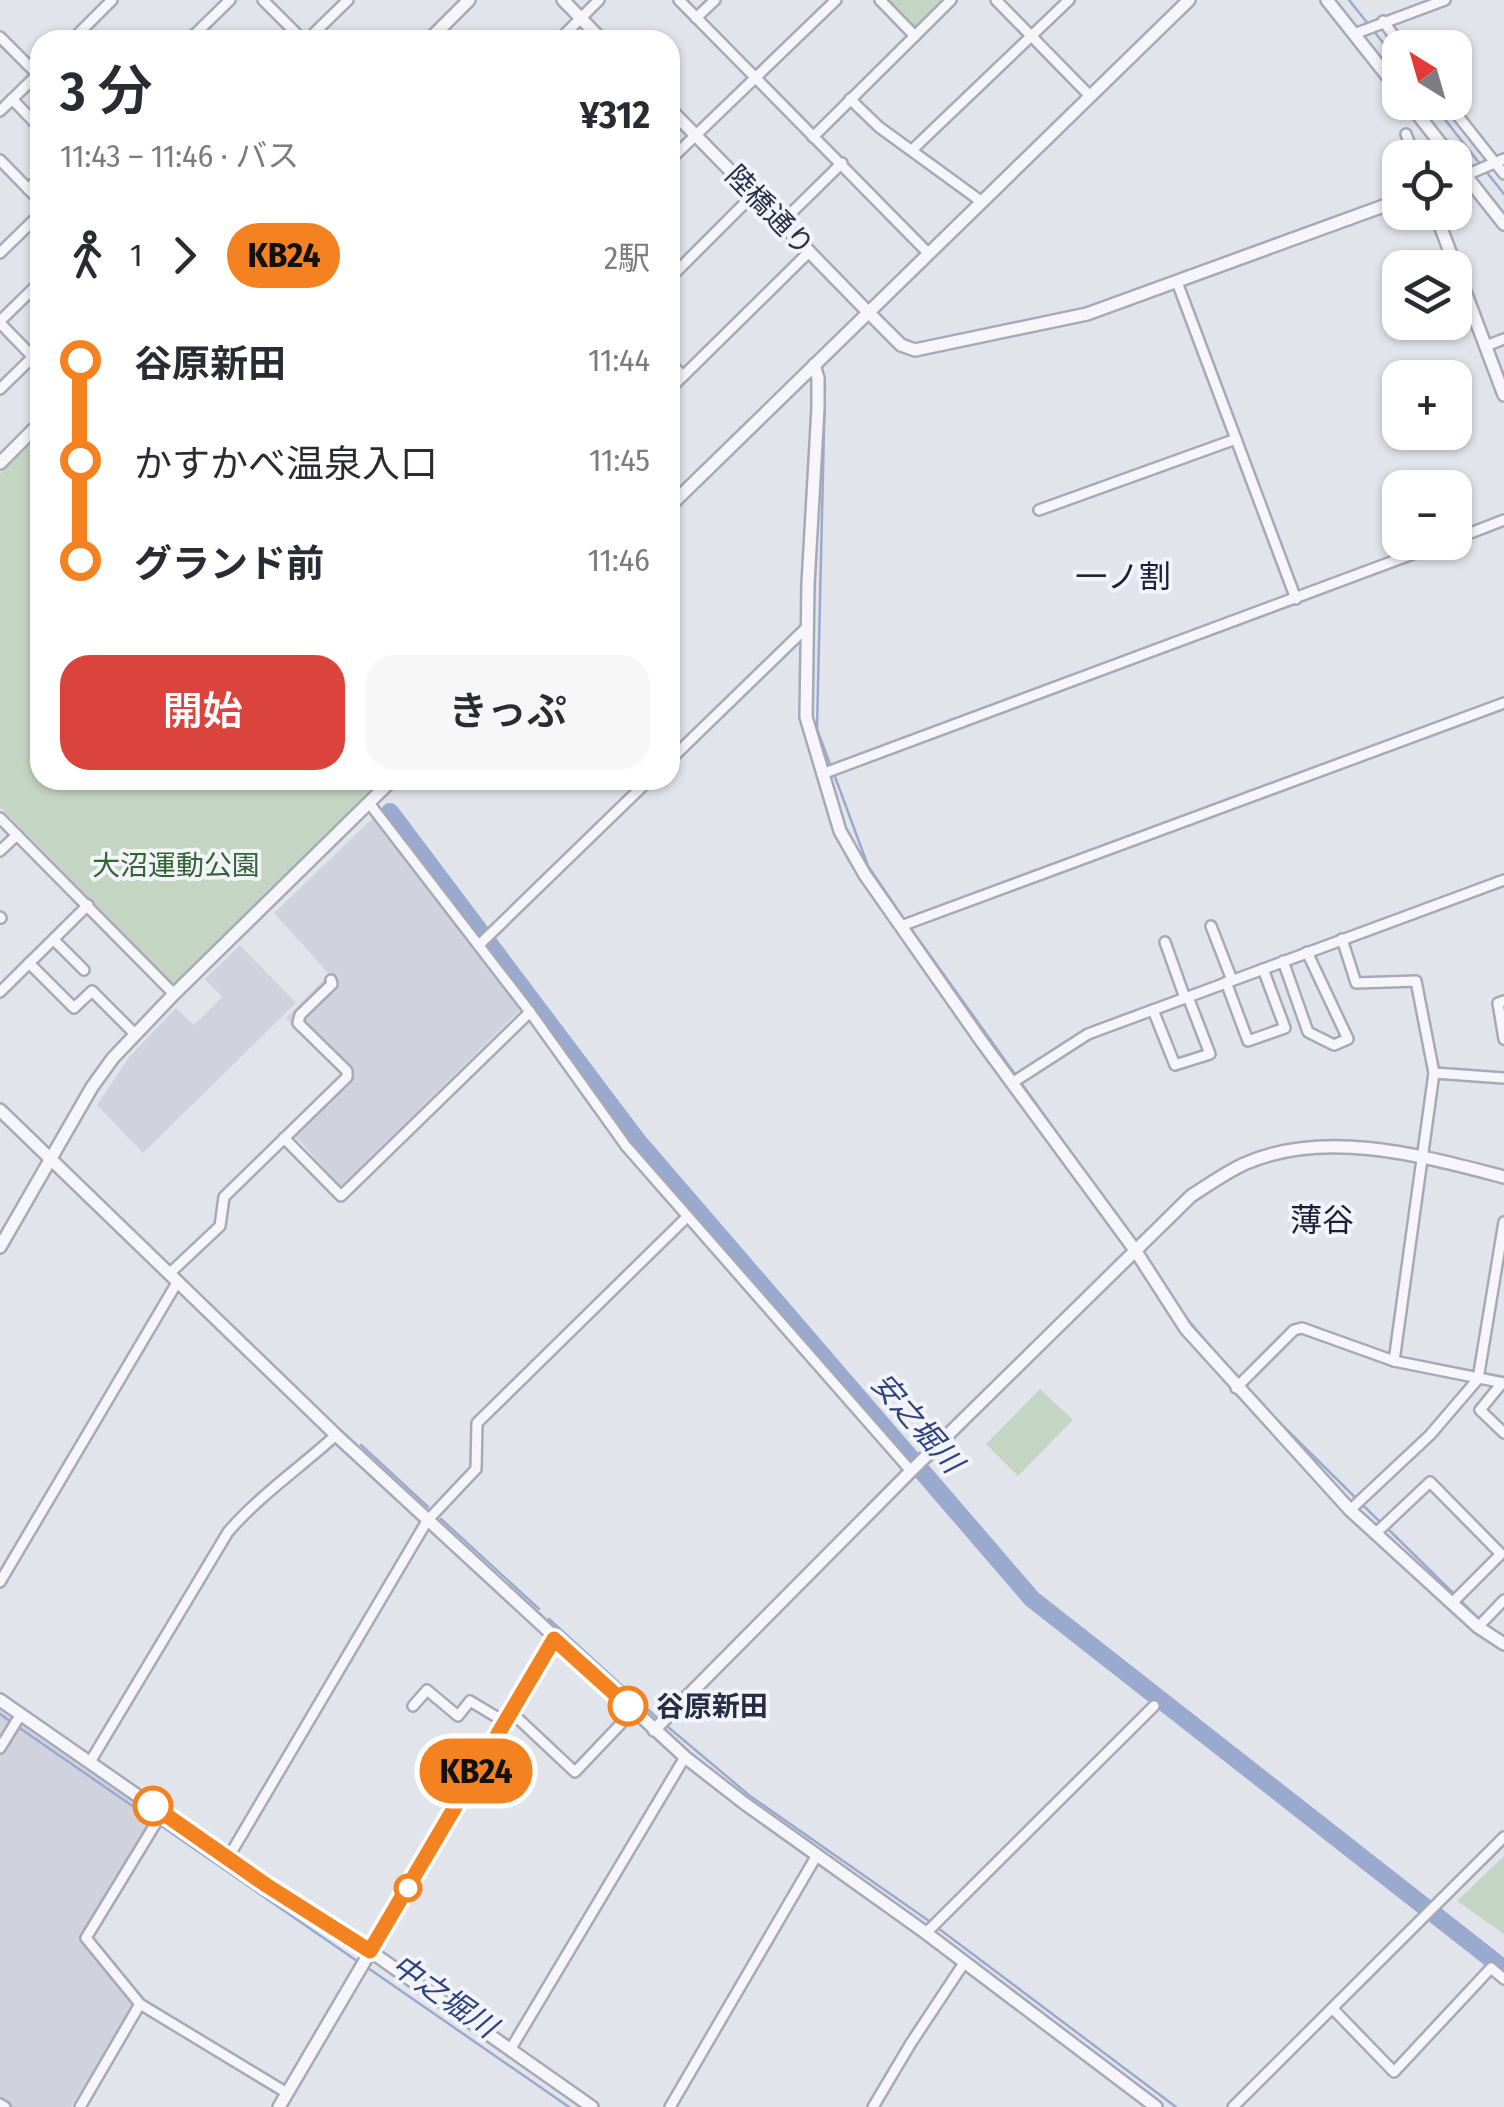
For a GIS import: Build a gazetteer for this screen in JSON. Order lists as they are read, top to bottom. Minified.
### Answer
{"streets":{"street":["陸橋通り"]},"districts":["一ノ割","薄谷"],"water":["安之堀川","中之堀川"],"parks":["大沼運動公園"],"places":["谷原新田"],"lines":["bus line KB24"],"north":"top left","page":{"on_map":"KB24","map_buttons":["+","−"],"heading":["3 分","11:43 – 11:46 · バス","¥312"],"legs":["1","KB24","2駅"],"list":[{"name":"谷原新田","value":"11:44"},{"name":"かすかべ温泉入口","value":"11:45"},{"name":"グランド前","value":"11:46"}],"buttons":["開始","きっぷ"]}}
